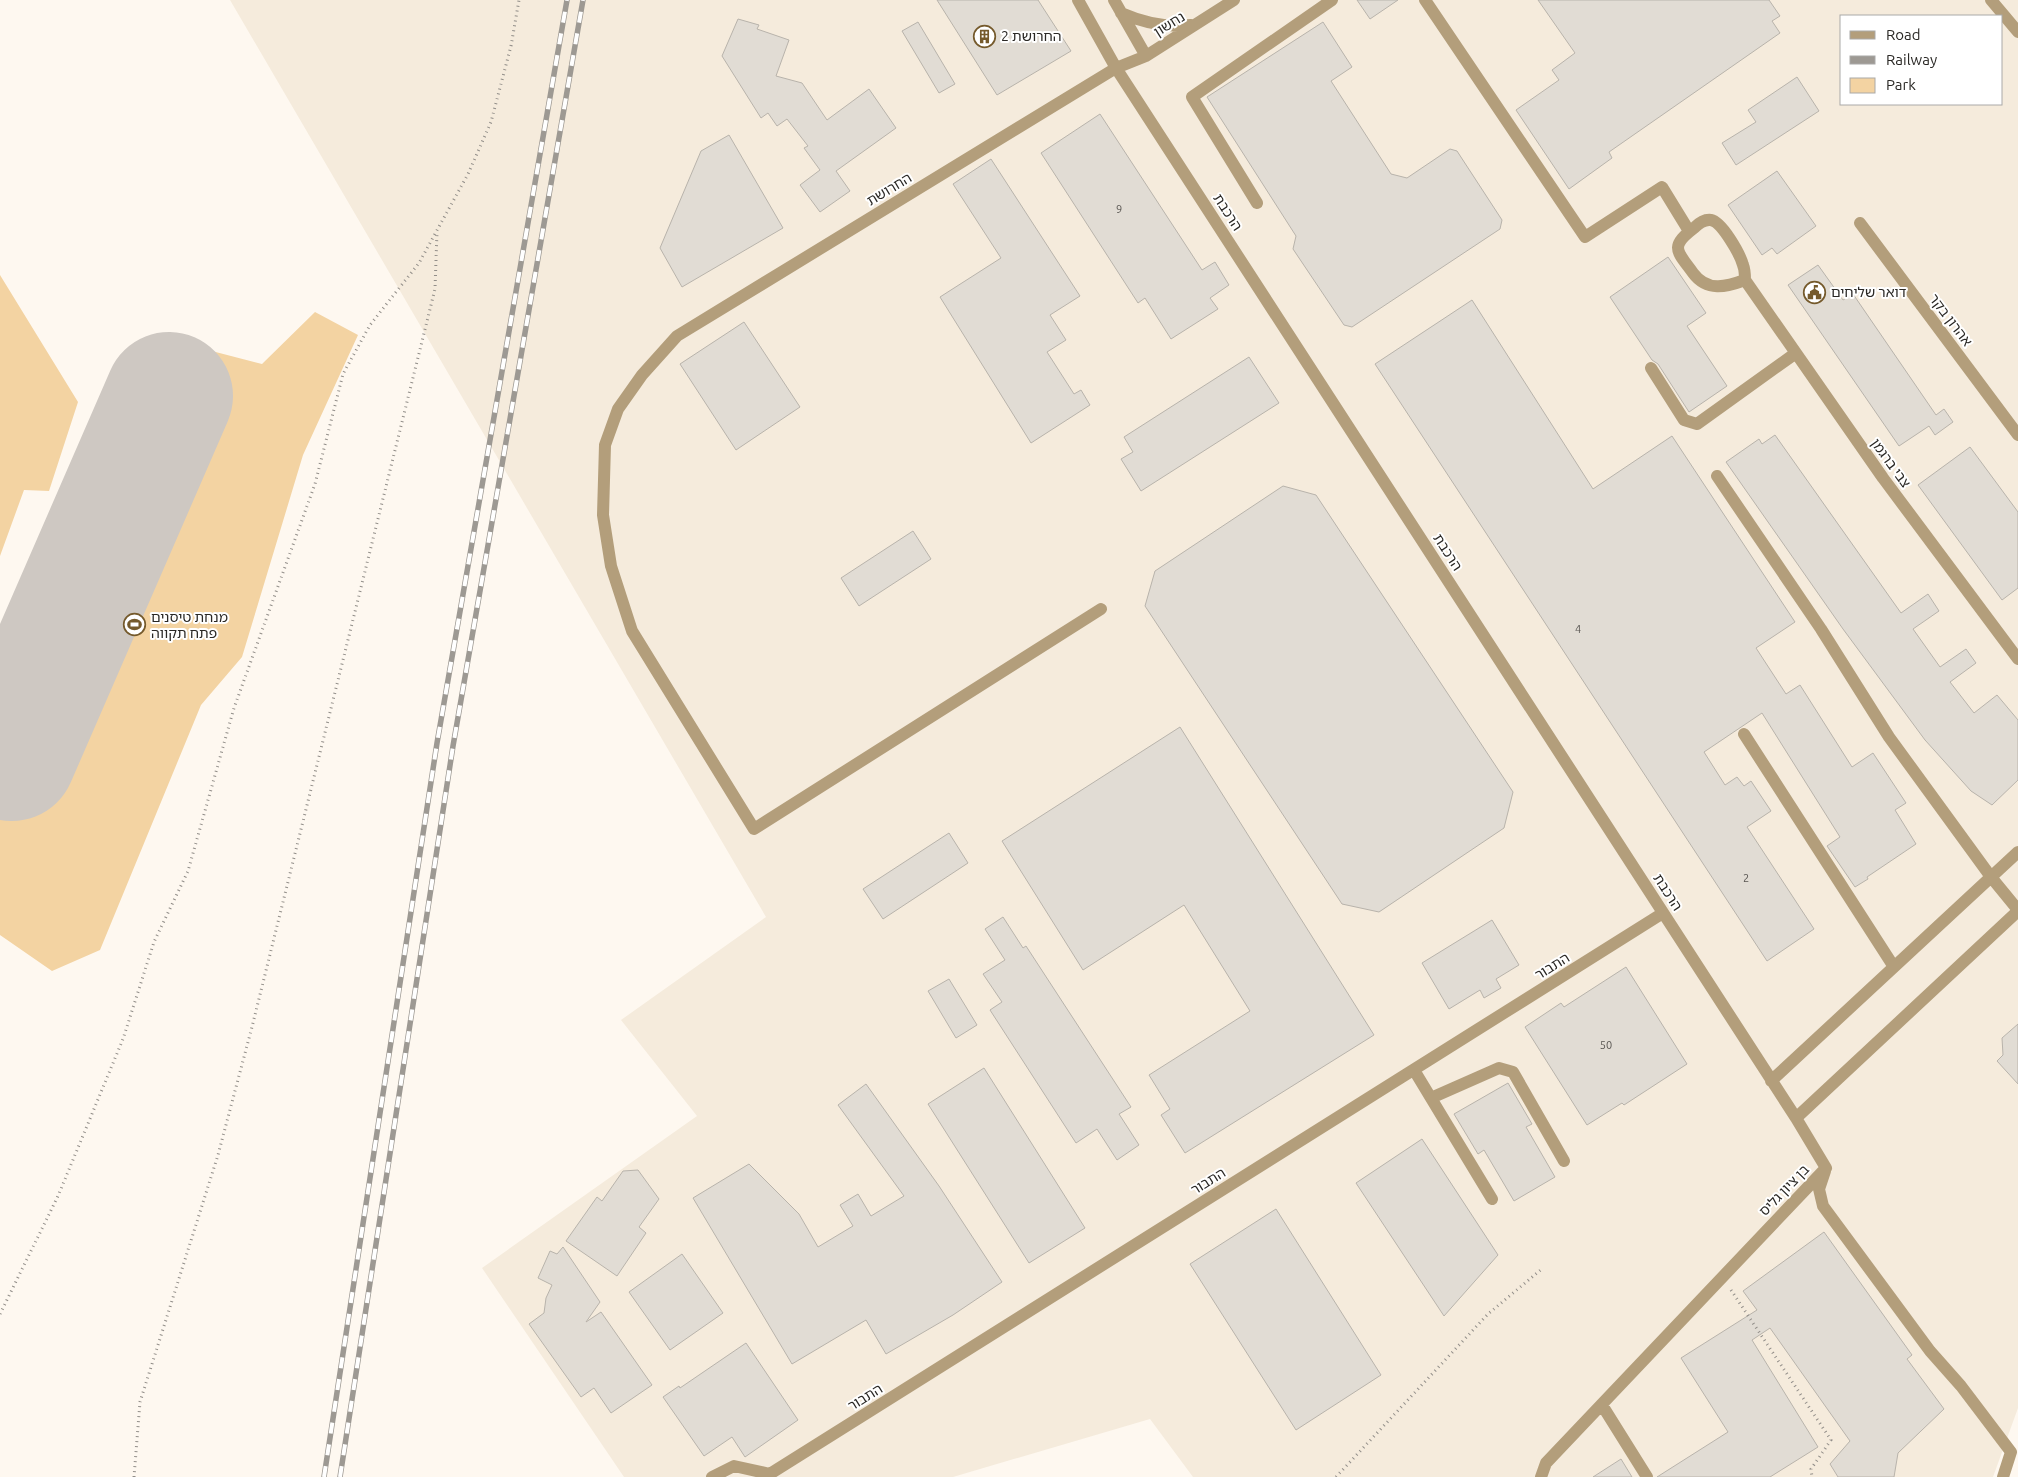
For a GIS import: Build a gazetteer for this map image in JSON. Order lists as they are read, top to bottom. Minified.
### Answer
{"streets":{"street":["נחשון","החרושת","הרכבת","אהרון בקר","צבי ברגמן","התבור","בן ציון גליס"]},"crossings":[["נחשון","החרושת"],["נחשון","הרכבת"],["החרושת","הרכבת"],["הרכבת","התבור"],["הרכבת","בן ציון גליס"]],"places":{"building":["החרושת 2"],"public building":["דואר שליחים"],"sports":["מנחת טיסנים פתח תקווה"]},"house_numbers":["9","4","2","50"],"legend":["Road","Railway","Park"]}
